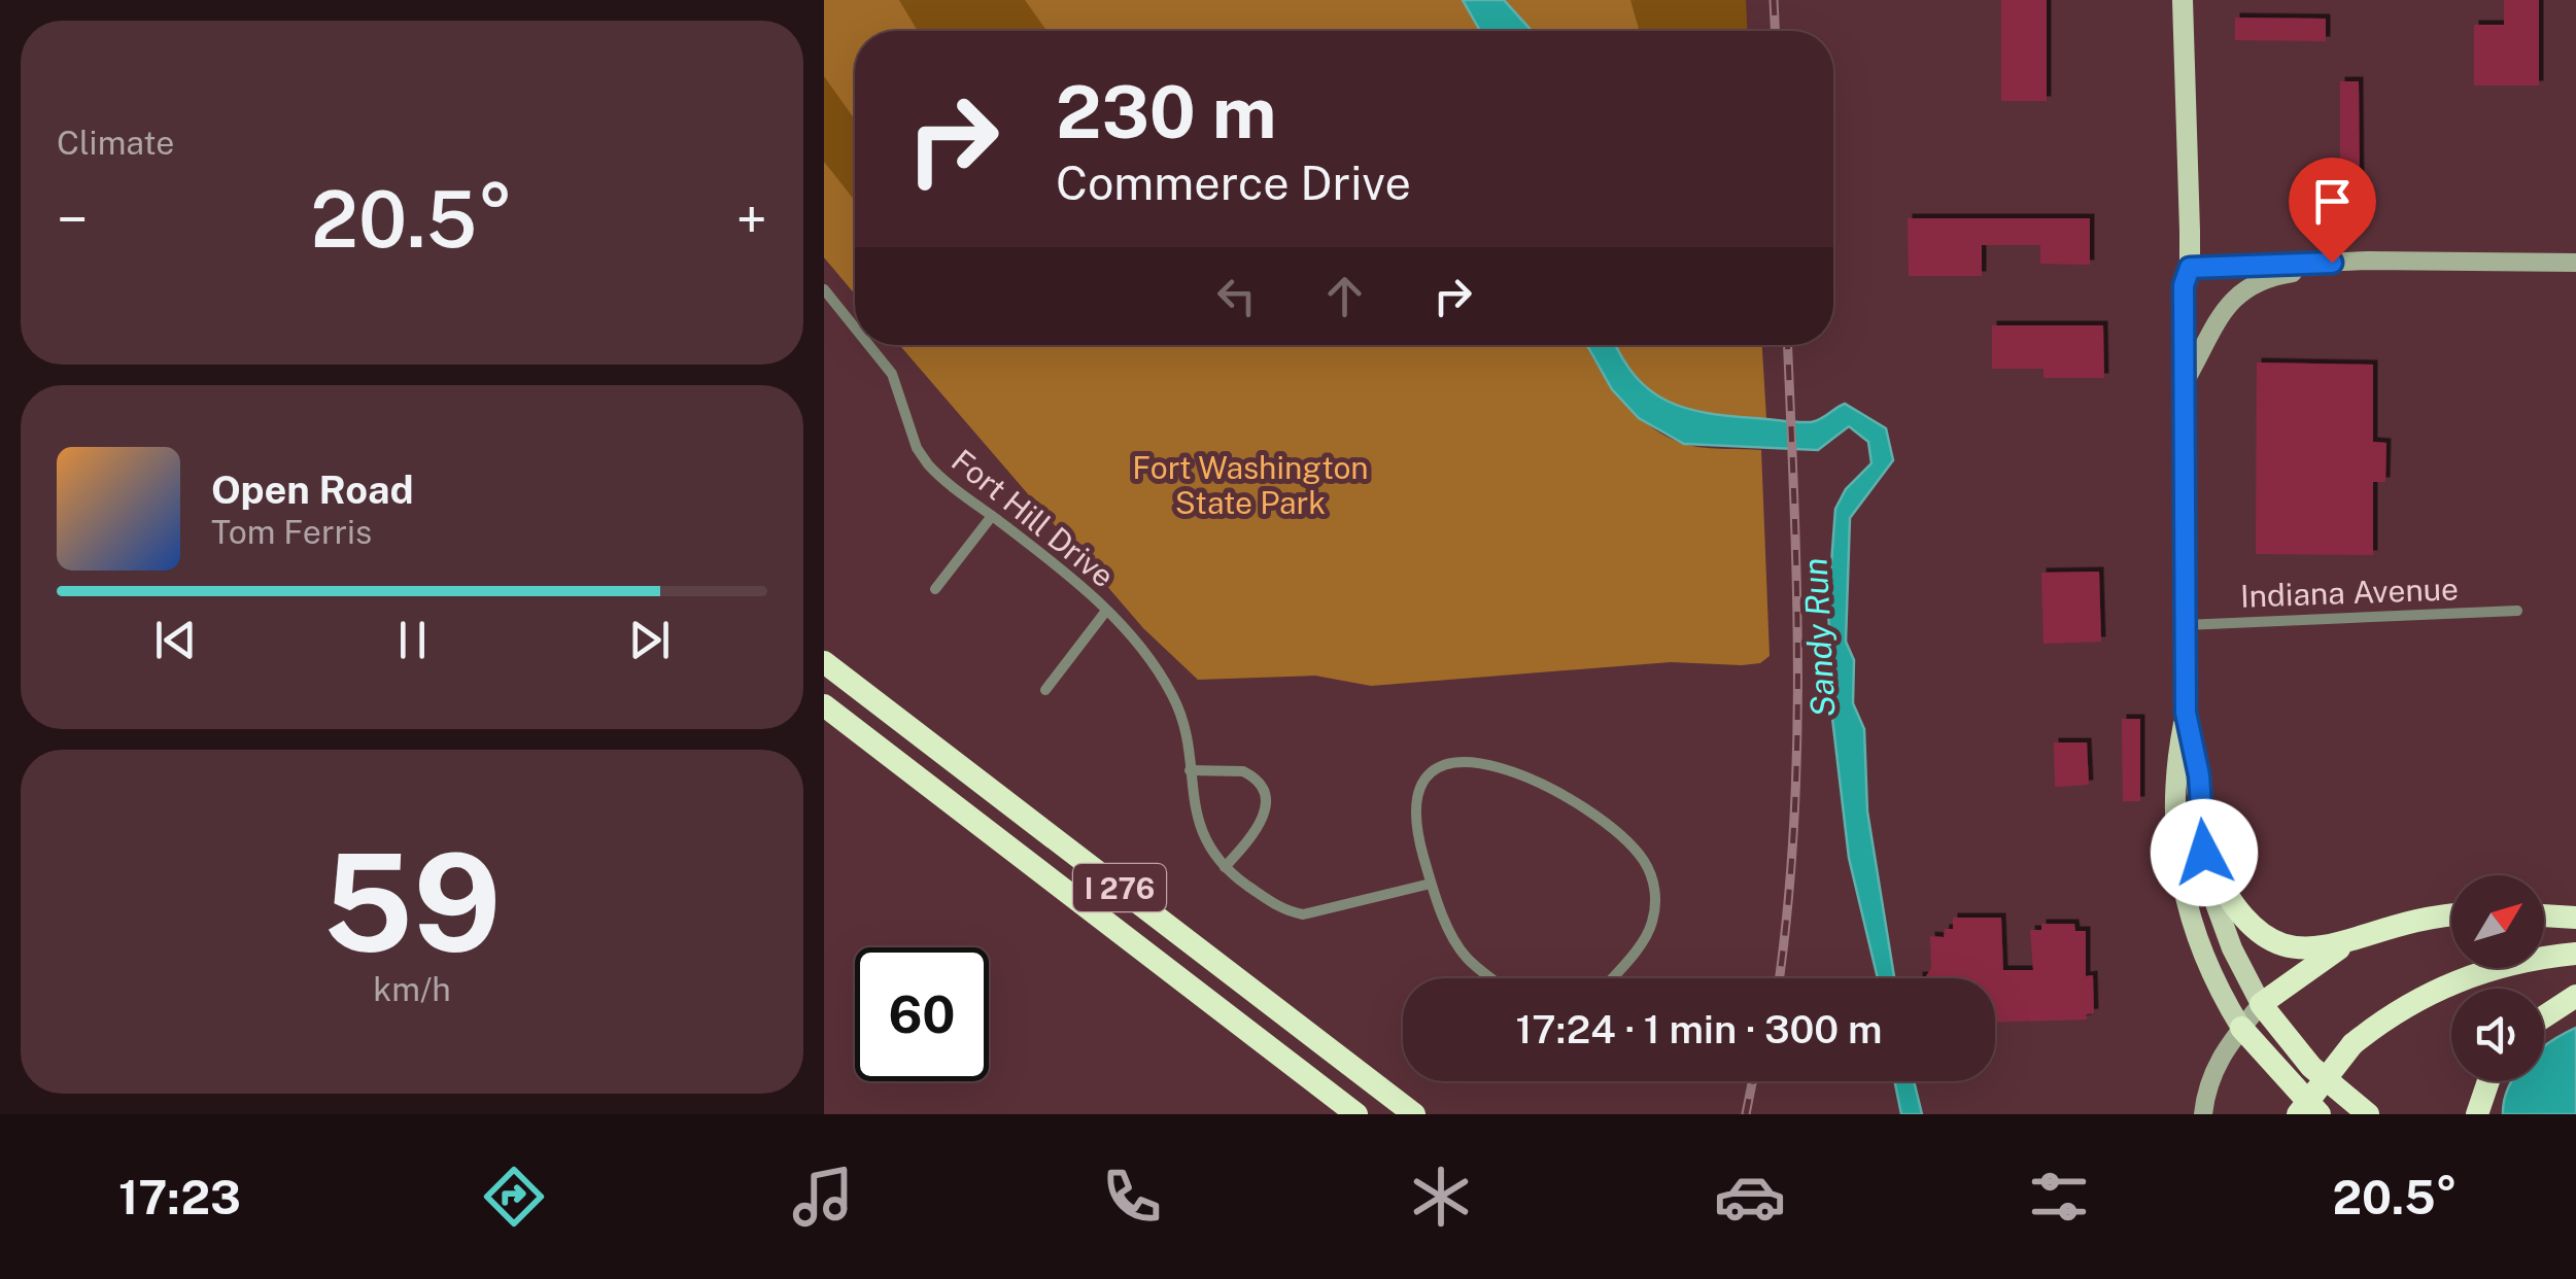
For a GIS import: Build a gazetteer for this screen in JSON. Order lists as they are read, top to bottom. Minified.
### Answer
{"streets":{"highway":["I 276"],"street":["Fort Hill Drive","Indiana Avenue"]},"water":["Sandy Run"],"parks":["Fort Washington State Park"],"north":"top right","page":{"tile":["Climate",["59","km/h"]],"turn":["230 m","Commerce Drive"],"heat":["−","20.5°","+"],"song":["Open Road","Tom Ferris"],"limit":"60","trip":"17:24 · 1 min · 300 m","tabs":["17:23","20.5°"]}}
